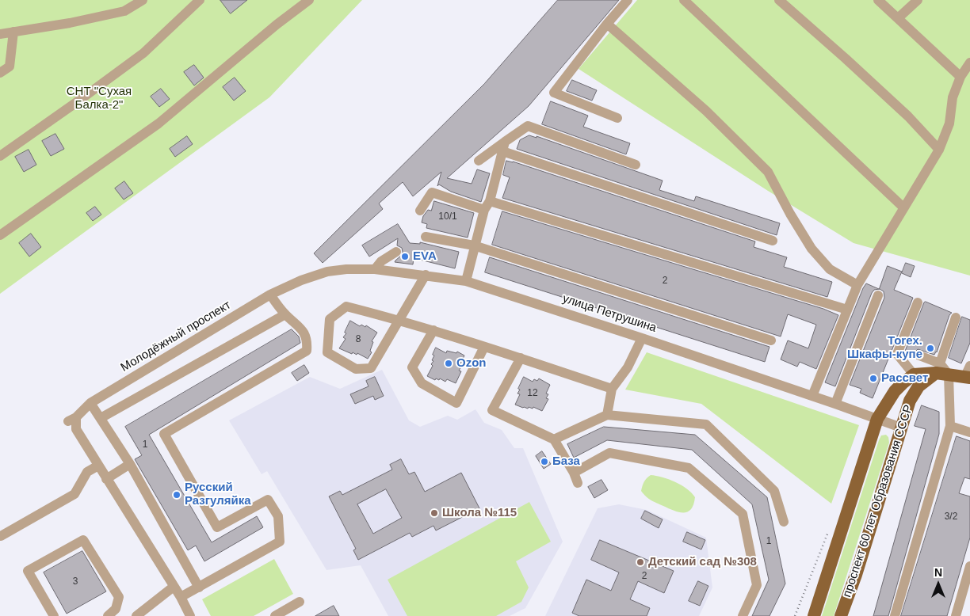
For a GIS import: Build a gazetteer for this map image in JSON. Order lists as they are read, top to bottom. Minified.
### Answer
{"streets":{"main road":["проспект 60 лет Образования СССР"],"street":["улица Петрушина","Молодёжный проспект"]},"crossings":[["улица Петрушина","Молодёжный проспект"],["улица Петрушина","проспект 60 лет Образования СССР"]],"parks":["СНТ \"Сухая Балка-2\""],"places":["EVA","Torex. Шкафы-купе","Ozon","Рассвет","База","Русский Разгуляйка","Школа №115","Детский сад №308"],"house_numbers":["10/1","2","8","12","1","3/2","1","2","3"],"north":"top"}
